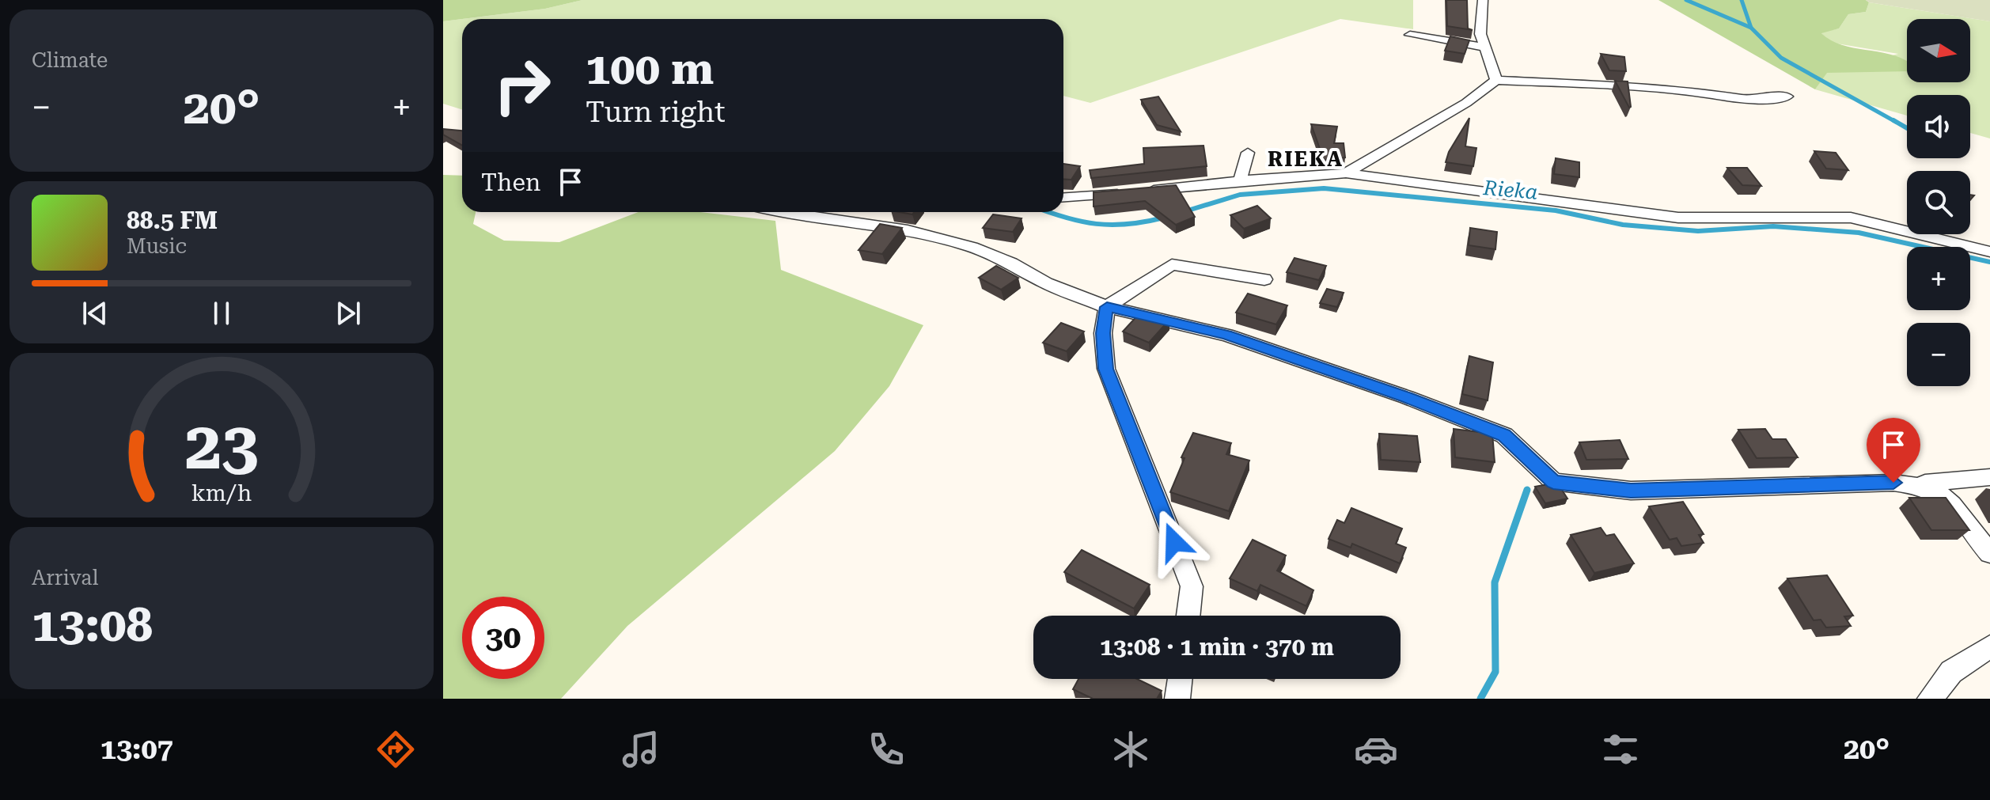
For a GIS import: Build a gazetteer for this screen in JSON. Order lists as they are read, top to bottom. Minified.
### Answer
{"districts":["RIEKA"],"water":["Rieka"],"north":"right","page":{"tile":["Climate",["Arrival","13:08"]],"map_buttons":["+","−"],"turn":["100 m","Turn right"],"heat":["−","20°","+"],"then":"Then","song":["88.5 FM","Music"],"limit":"30","trip":"13:08 · 1 min · 370 m","tabs":["13:07","20°"],"gauge":["23","km/h"]}}
